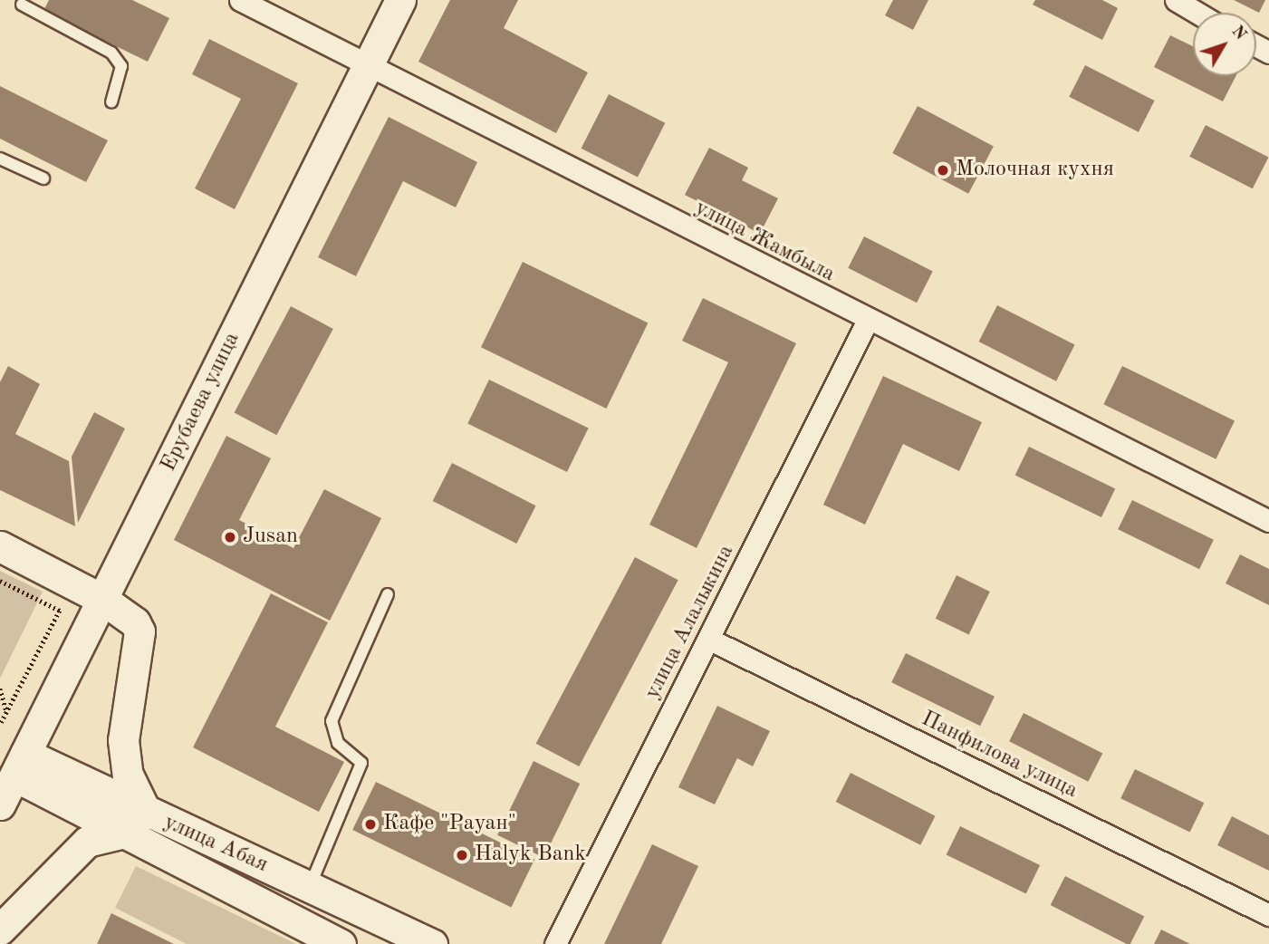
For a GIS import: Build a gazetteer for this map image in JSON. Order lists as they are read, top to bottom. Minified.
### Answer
{"streets":{"main road":["Ерубаева улица","улица Абая"],"street":["улица Жамбыла","улица Алалыкина","Панфилова улица"]},"crossings":[["улица Жамбыла","Ерубаева улица"],["улица Жамбыла","улица Алалыкина"],["Ерубаева улица","улица Абая"],["улица Алалыкина","Панфилова улица"]],"places":["Молочная кухня","Jusan","Кафе \"Рауан\"","Halyk Bank"],"north":"top right"}
